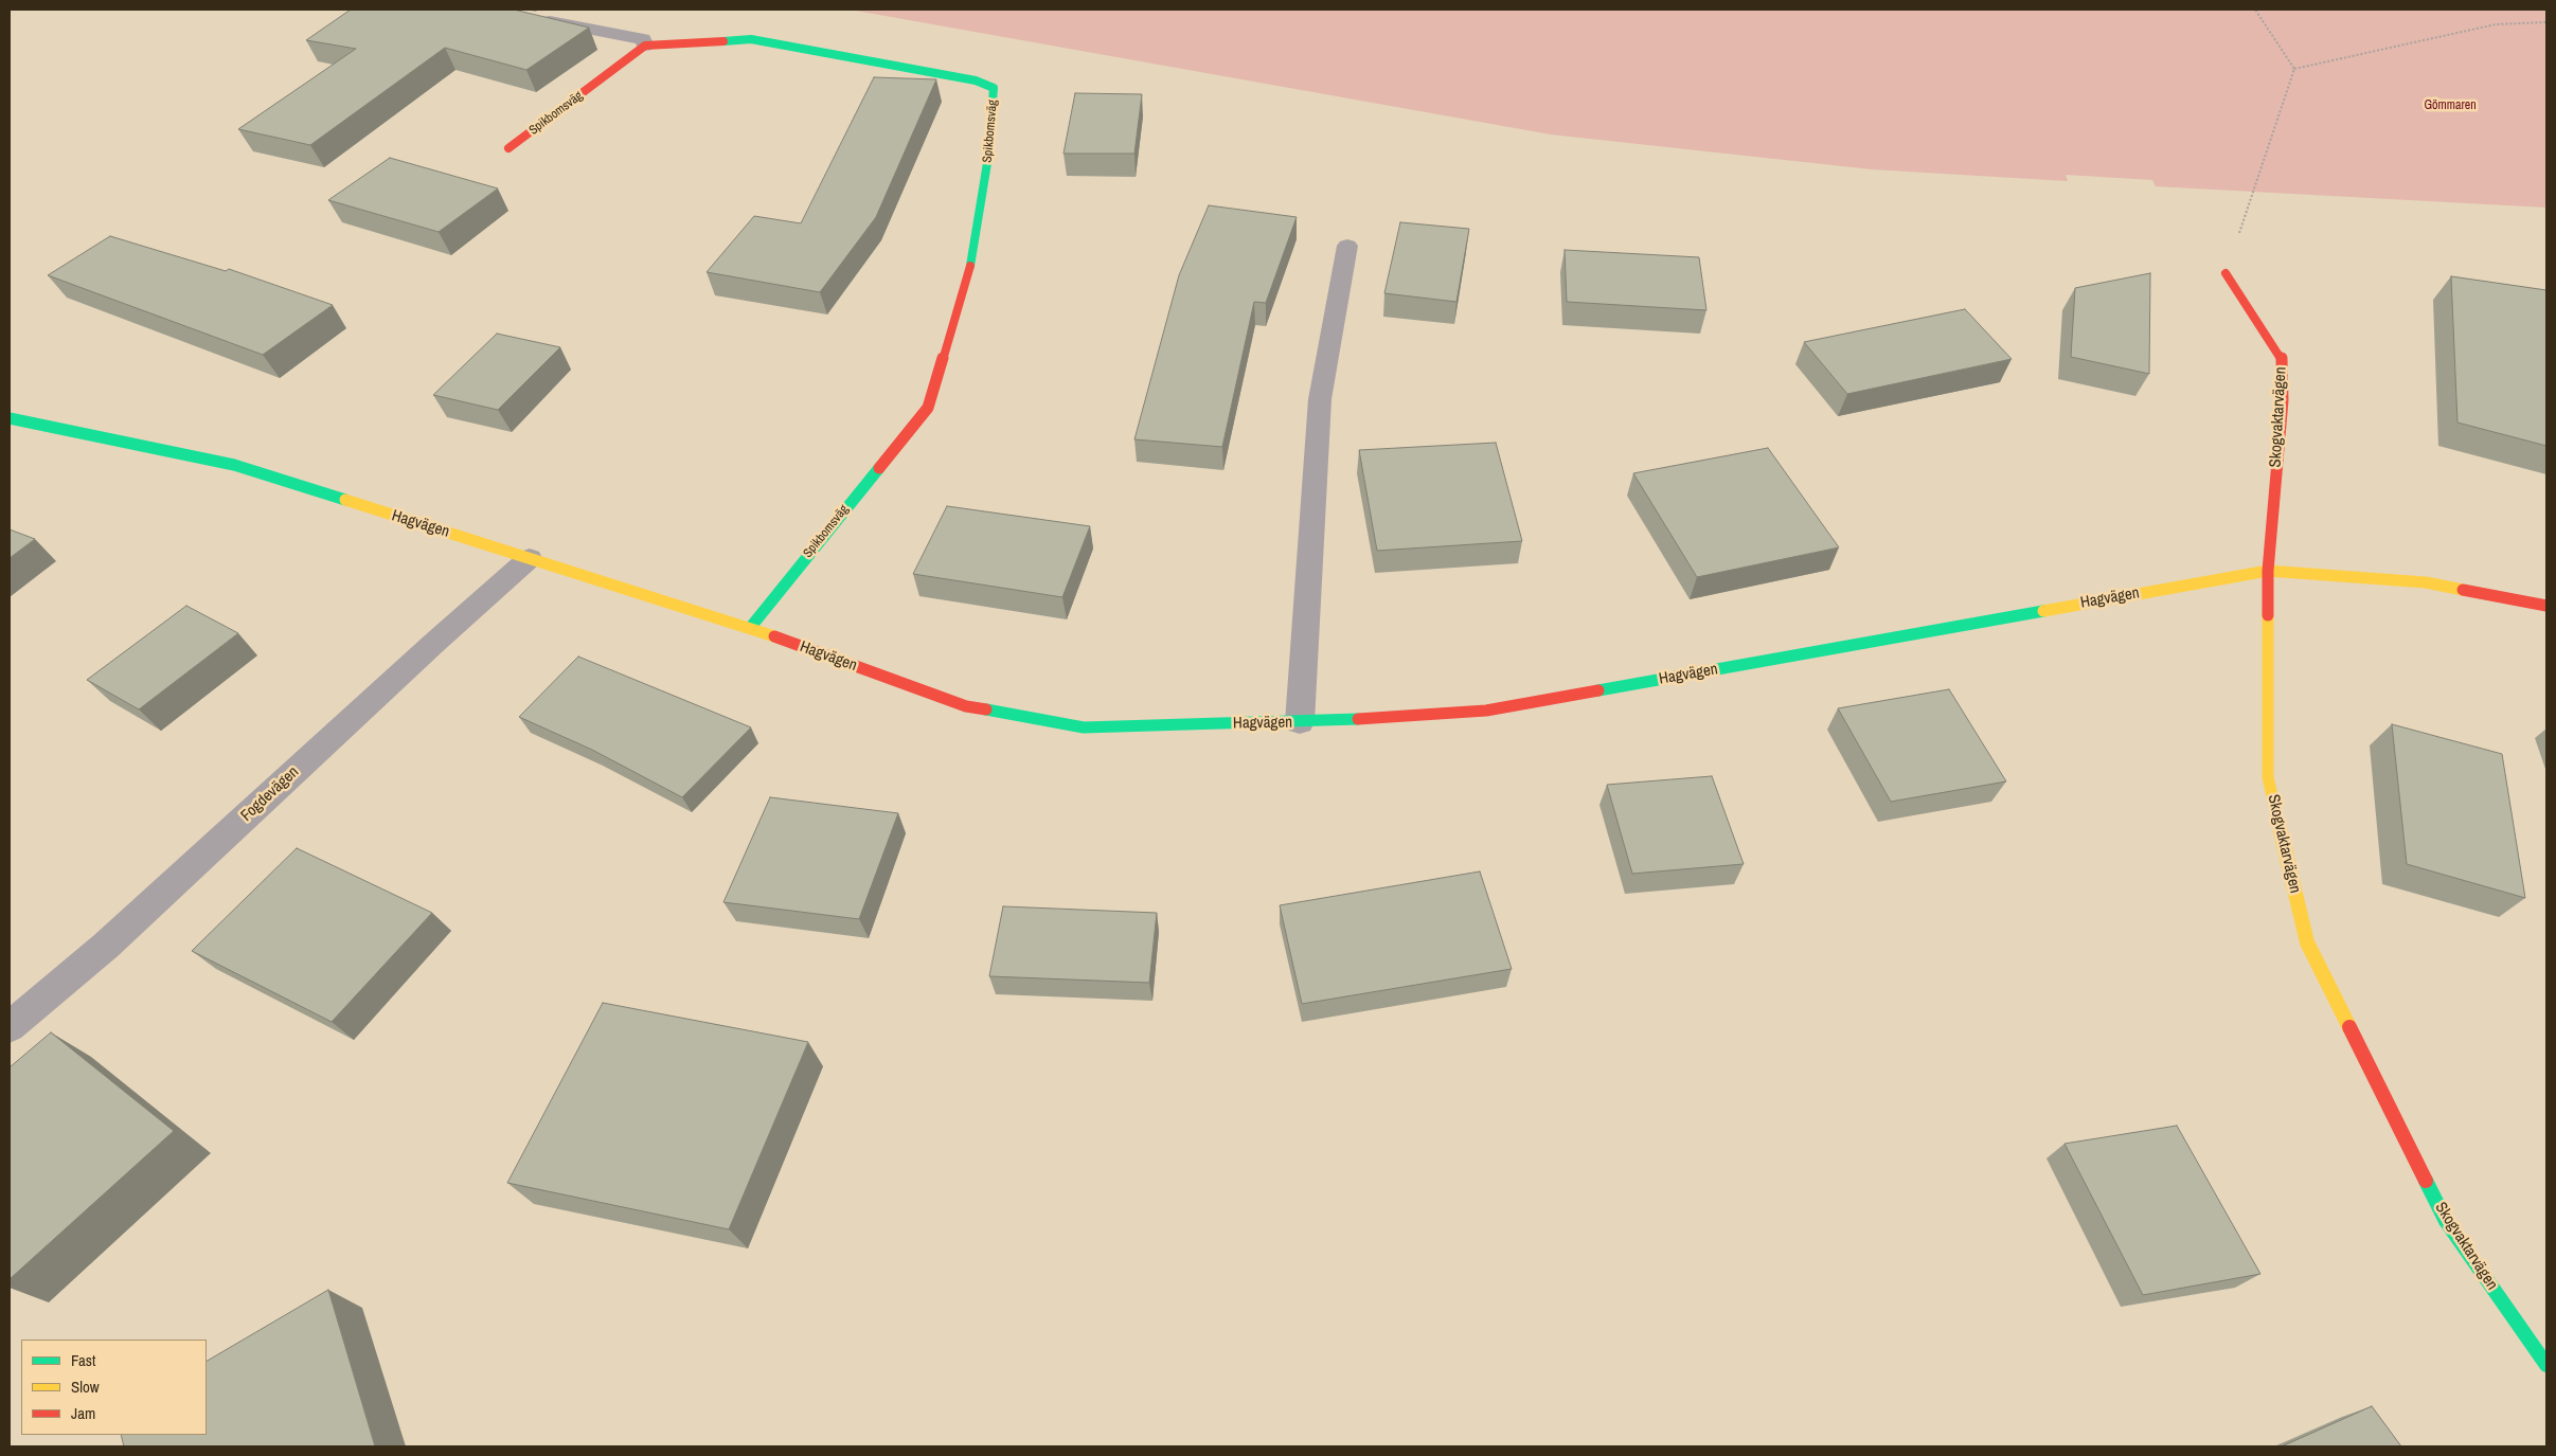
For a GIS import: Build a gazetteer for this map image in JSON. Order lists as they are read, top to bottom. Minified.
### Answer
{"streets":{"street":["Spikbomsväg","Skogvaktarvägen","Hagvägen","Fogdevägen"]},"crossings":[["Spikbomsväg","Hagvägen"],["Skogvaktarvägen","Hagvägen"],["Hagvägen","Fogdevägen"]],"parks":["Gömmaren"],"legend":["Fast","Slow","Jam"]}
